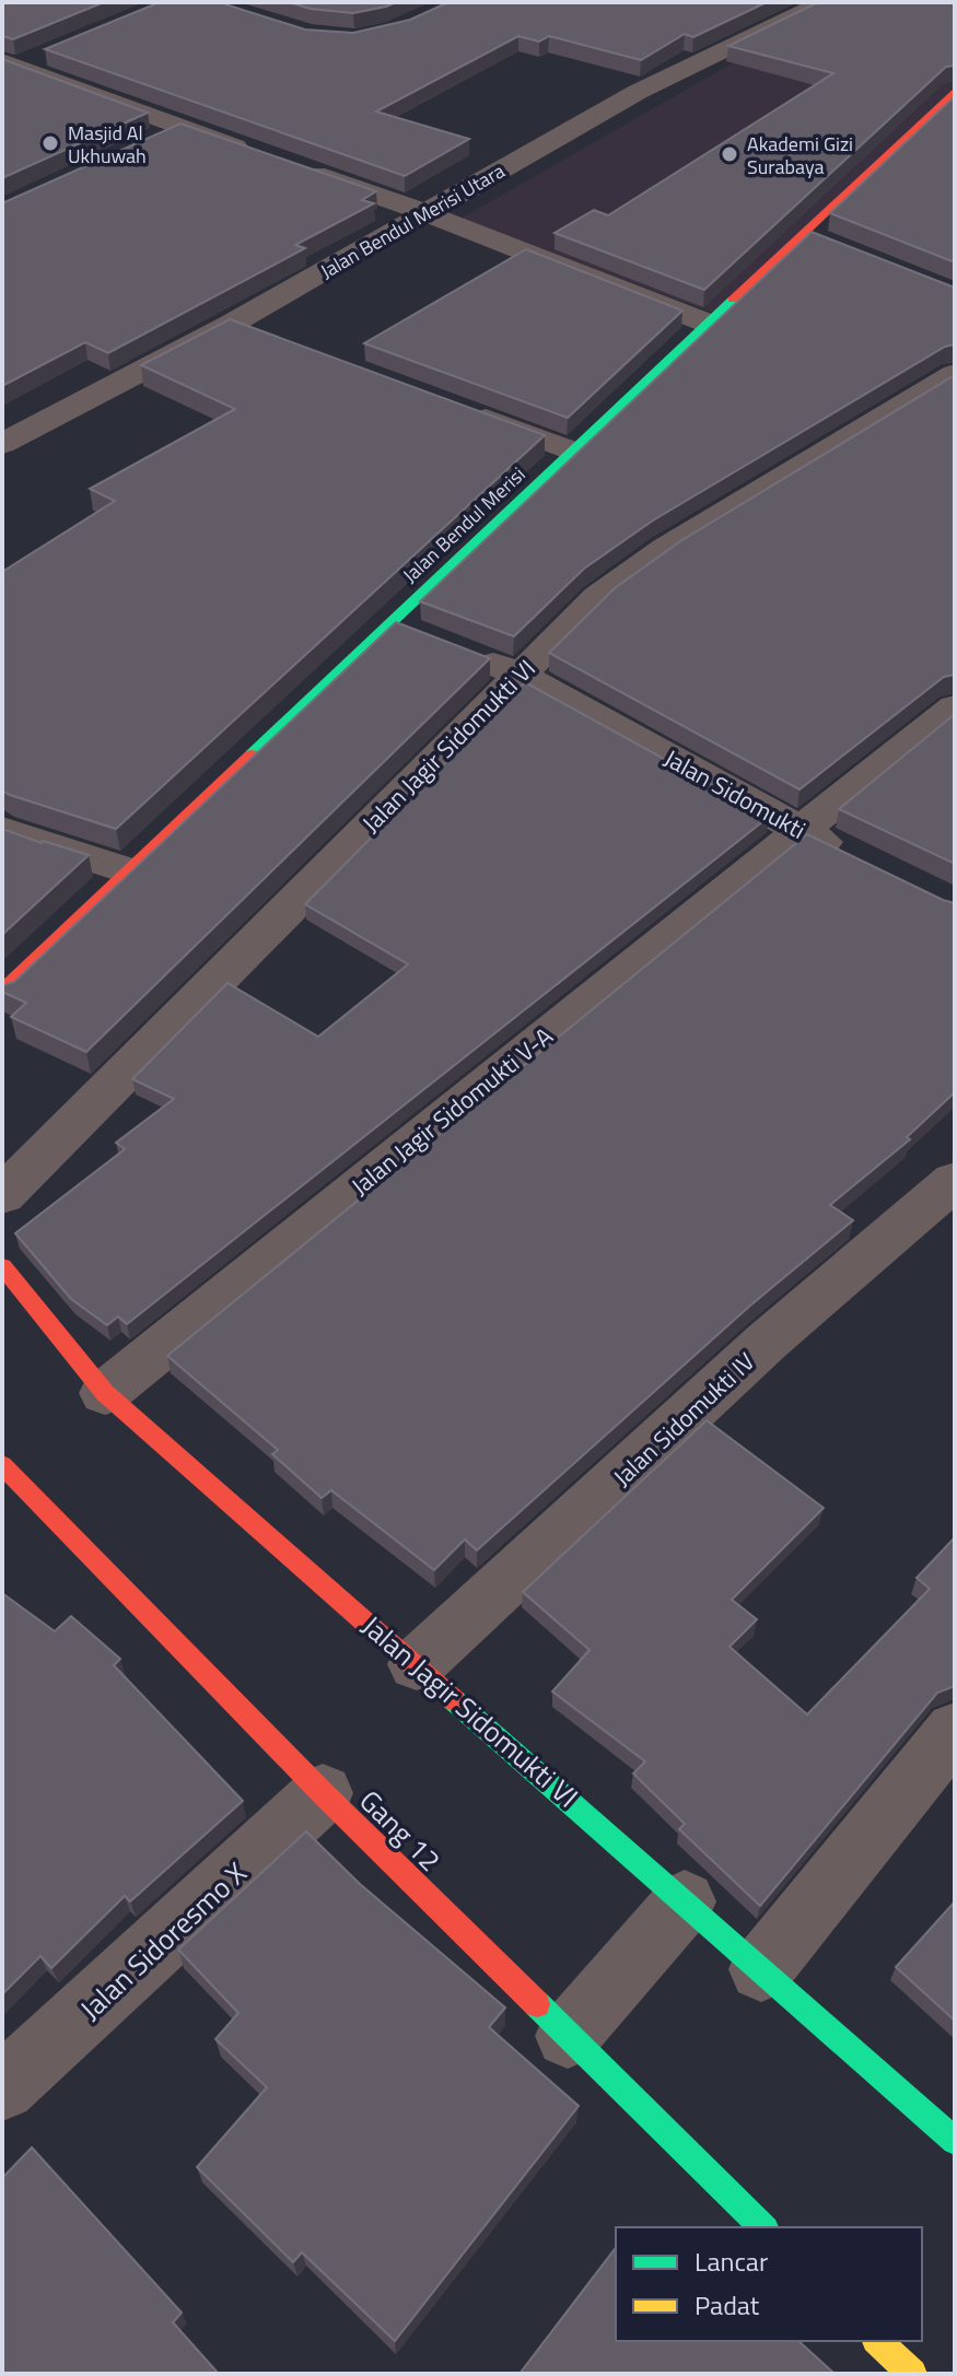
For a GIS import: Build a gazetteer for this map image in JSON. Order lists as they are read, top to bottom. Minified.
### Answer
{"streets":{"street":["Jalan Bendul Merisi Utara","Jalan Bendul Merisi","Jalan Jagir Sidomukti VI","Jalan Sidomukti","Jalan Jagir Sidomukti V-A","Jalan Sidomukti IV","Gang 12","Jalan Sidoresmo X"]},"crossings":[["Jalan Jagir Sidomukti VI","Jalan Sidomukti"],["Jalan Jagir Sidomukti VI","Jalan Jagir Sidomukti V-A"],["Jalan Jagir Sidomukti VI","Jalan Sidomukti IV"],["Jalan Sidomukti","Jalan Jagir Sidomukti V-A"],["Gang 12","Jalan Sidoresmo X"]],"places":["Masjid Al Ukhuwah","Akademi Gizi Surabaya"],"legend":["Lancar","Padat"]}
